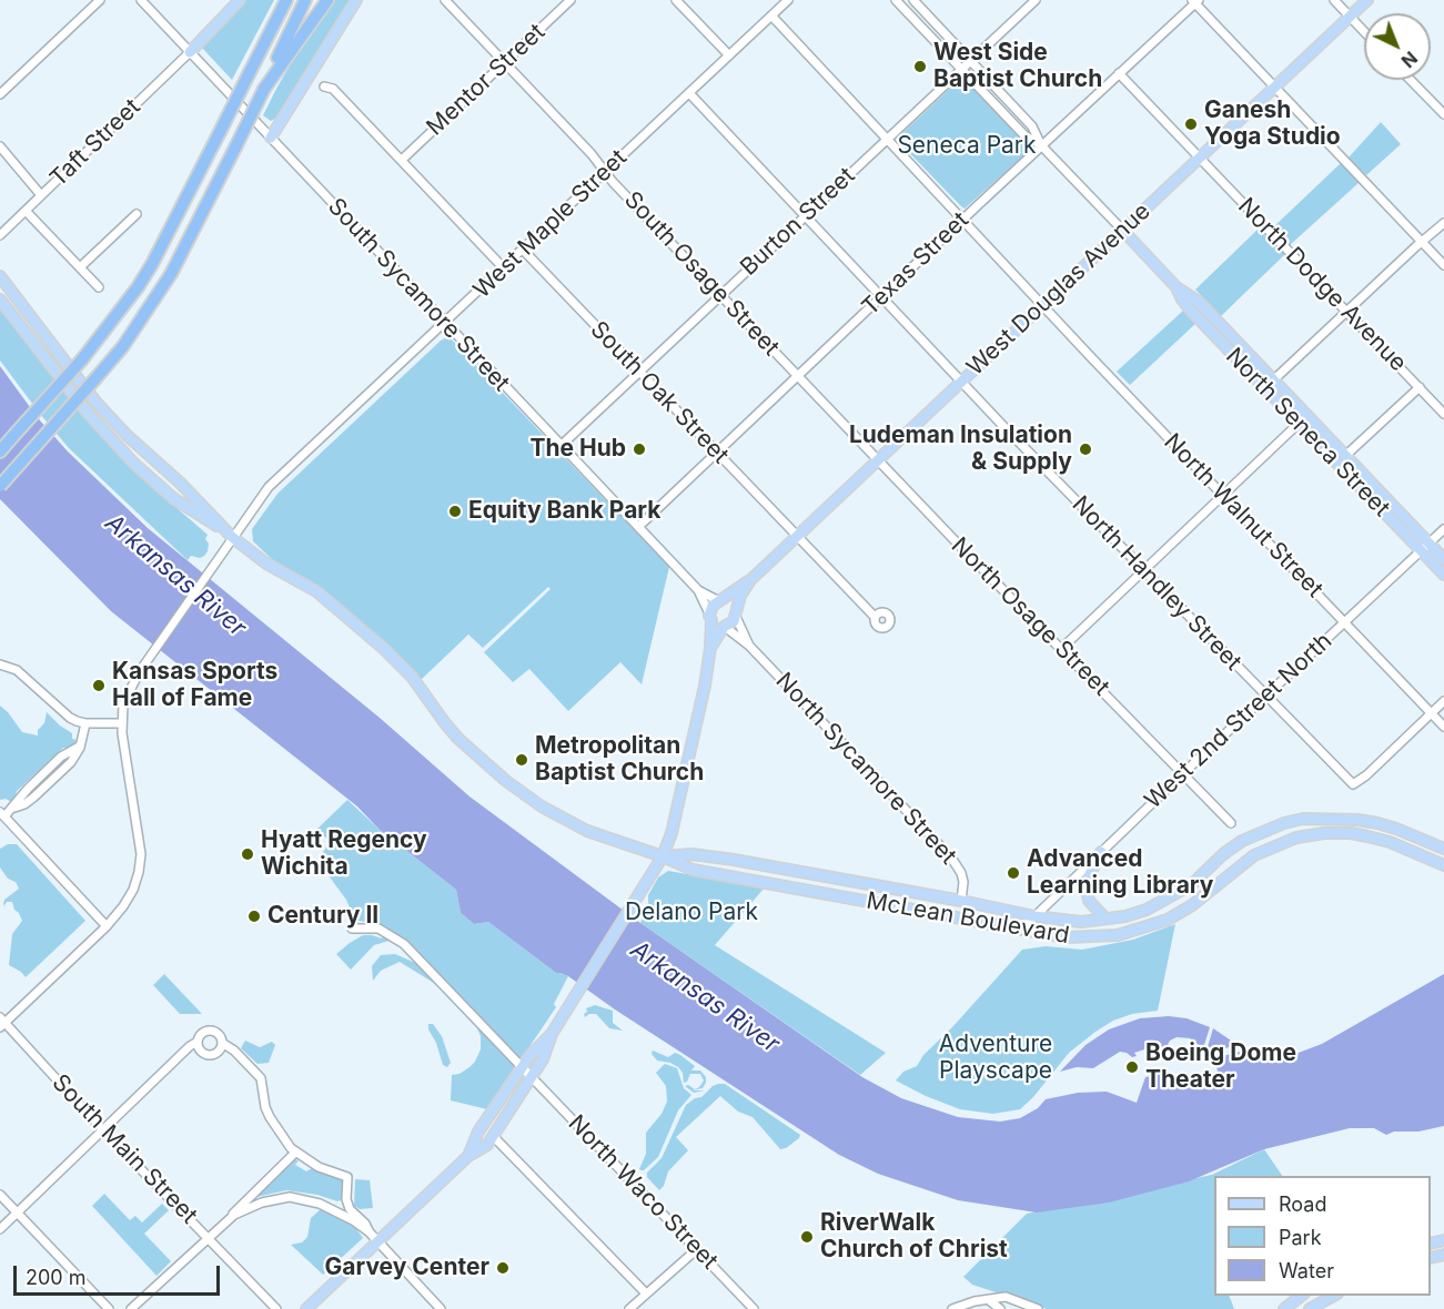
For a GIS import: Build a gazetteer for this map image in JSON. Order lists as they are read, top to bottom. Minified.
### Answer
{"streets":{"main road":["West Douglas Avenue","North Seneca Street","McLean Boulevard"],"street":["Mentor Street","Taft Street","Burton Street","West Maple Street","Texas Street","South Osage Street","North Dodge Avenue","South Sycamore Street","South Oak Street","North Walnut Street","North Handley Street","North Osage Street","West 2nd Street North","North Sycamore Street","South Main Street","North Waco Street"]},"crossings":[["Mentor Street","South Osage Street"],["Taft Street","South Sycamore Street"],["Burton Street","South Osage Street"],["Burton Street","South Sycamore Street"],["Burton Street","South Oak Street"],["Burton Street","North Walnut Street"],["Burton Street","North Handley Street"],["West Maple Street","South Osage Street"],["West Maple Street","South Sycamore Street"],["West Maple Street","South Oak Street"],["West Maple Street","North Walnut Street"],["West Maple Street","North Handley Street"],["West Maple Street","McLean Boulevard"],["Texas Street","South Osage Street"],["Texas Street","North Dodge Avenue"],["Texas Street","South Sycamore Street"],["Texas Street","South Oak Street"],["Texas Street","North Walnut Street"],["Texas Street","North Handley Street"],["South Osage Street","West Douglas Avenue"],["South Osage Street","North Osage Street"],["North Dodge Avenue","West Douglas Avenue"],["West Douglas Avenue","South Sycamore Street"],["West Douglas Avenue","South Oak Street"],["West Douglas Avenue","North Seneca Street"],["West Douglas Avenue","North Walnut Street"],["West Douglas Avenue","North Handley Street"],["West Douglas Avenue","North Osage Street"],["West Douglas Avenue","North Sycamore Street"],["West Douglas Avenue","McLean Boulevard"],["West Douglas Avenue","North Waco Street"],["South Sycamore Street","North Sycamore Street"],["North Seneca Street","West 2nd Street North"],["North Walnut Street","North Handley Street"],["North Walnut Street","West 2nd Street North"],["North Handley Street","West 2nd Street North"],["North Osage Street","West 2nd Street North"],["West 2nd Street North","McLean Boulevard"],["North Sycamore Street","McLean Boulevard"]],"water":["Arkansas River"],"parks":["Seneca Park","Delano Park","Adventure Playscape"],"places":["West Side Baptist Church","Ganesh Yoga Studio","The Hub","Ludeman Insulation & Supply","Equity Bank Park","Kansas Sports Hall of Fame","Metropolitan Baptist Church","Hyatt Regency Wichita","Advanced Learning Library","Century II","Boeing Dome Theater","RiverWalk Church of Christ","Garvey Center"],"legend":["Road","Park","Water"],"scale_bar":"200 m","north":"bottom right"}
